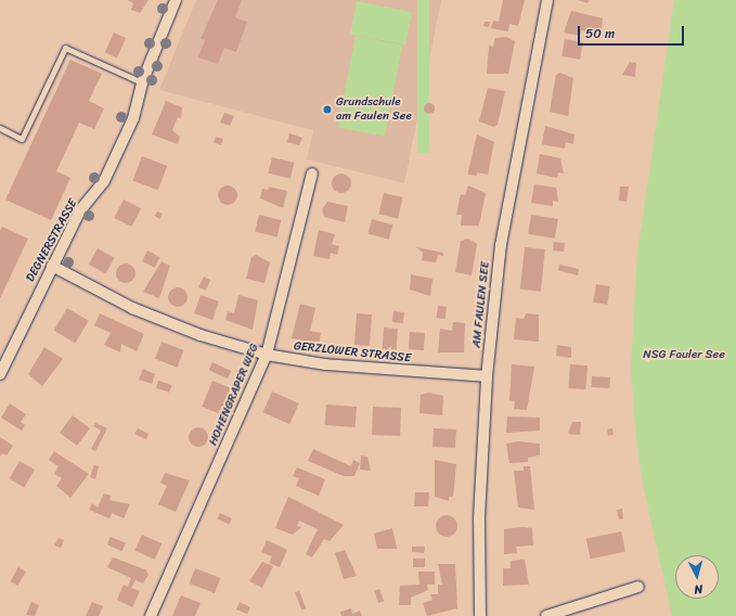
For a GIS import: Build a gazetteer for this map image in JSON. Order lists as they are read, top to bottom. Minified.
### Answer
{"streets":{"street":["DEGNERSTRASSE","AM FAULEN SEE","GERZLOWER STRASSE","HOHENGRAPER WEG"]},"crossings":[["DEGNERSTRASSE","GERZLOWER STRASSE"],["AM FAULEN SEE","GERZLOWER STRASSE"],["GERZLOWER STRASSE","HOHENGRAPER WEG"]],"parks":["NSG Fauler See"],"places":["Grundschule am Faulen See"],"scale_bar":"50 m","north":"bottom"}
